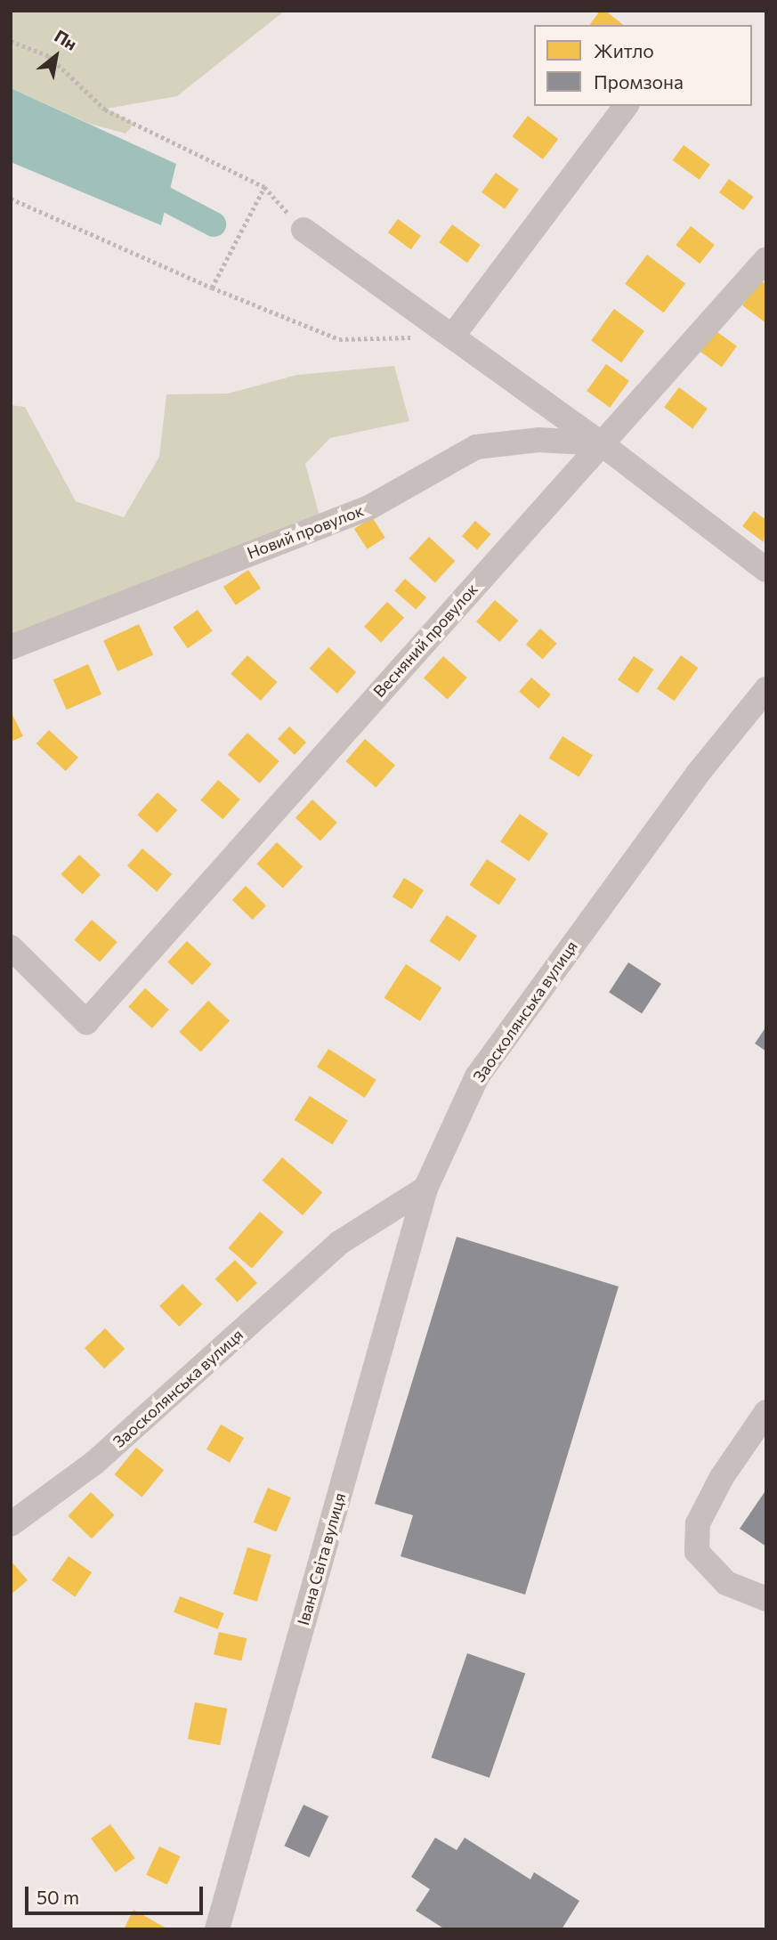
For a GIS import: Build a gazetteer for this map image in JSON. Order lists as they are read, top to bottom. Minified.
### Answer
{"streets":{"street":["Новий провулок","Весняний провулок","Заосколянська вулиця","Івана Світа вулиця"]},"crossings":[["Новий провулок","Весняний провулок"],["Заосколянська вулиця","Івана Світа вулиця"]],"legend":["Житло","Промзона"],"scale_bar":"50 m","north":"top right"}
